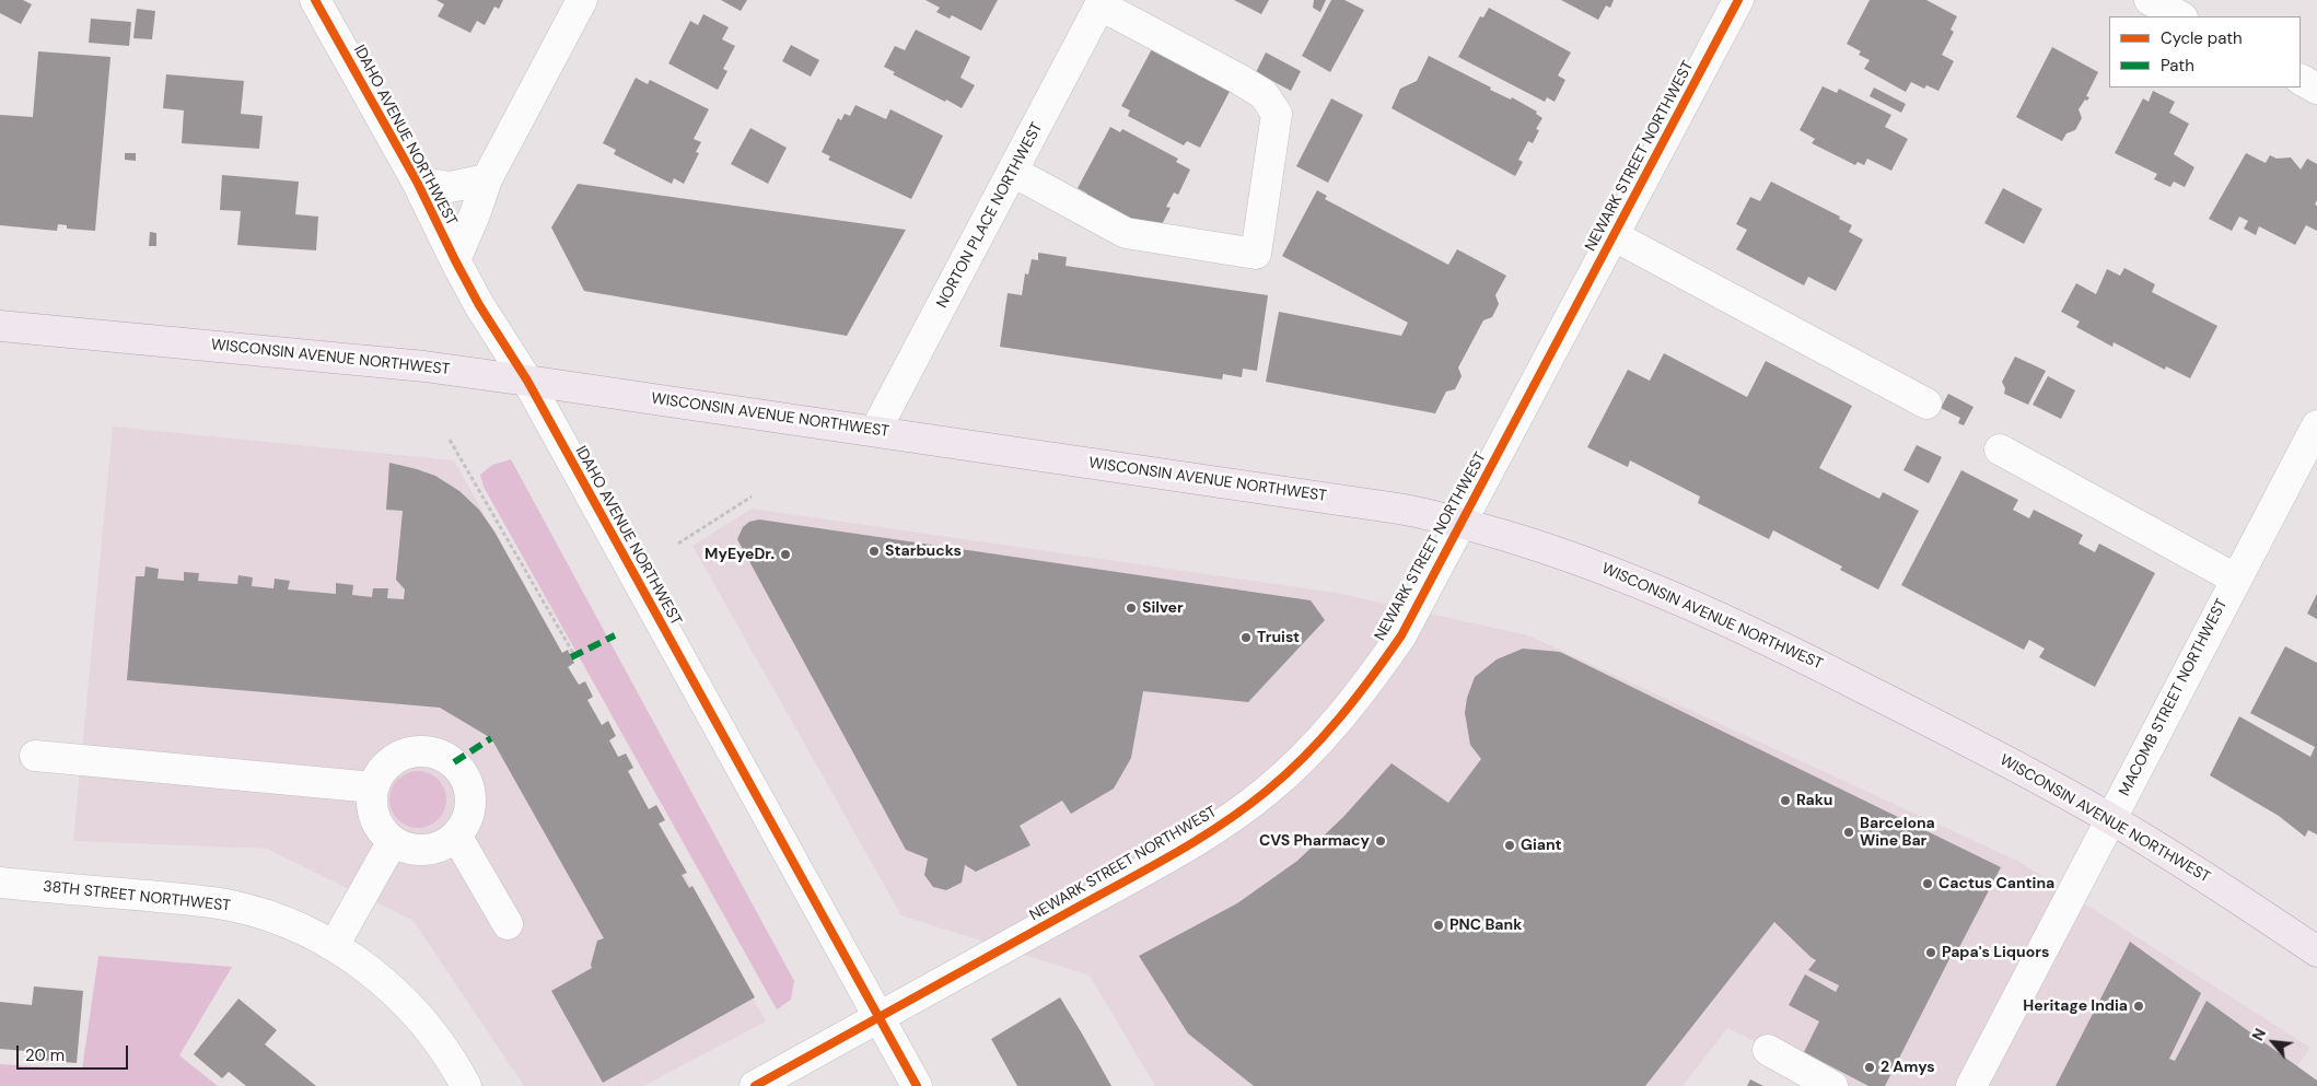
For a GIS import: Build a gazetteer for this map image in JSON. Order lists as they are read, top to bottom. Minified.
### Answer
{"streets":{"main road":["WISCONSIN AVENUE NORTHWEST"],"street":["IDAHO AVENUE NORTHWEST","NEWARK STREET NORTHWEST","NORTON PLACE NORTHWEST","MACOMB STREET NORTHWEST","38TH STREET NORTHWEST"]},"crossings":[["IDAHO AVENUE NORTHWEST","NEWARK STREET NORTHWEST"],["IDAHO AVENUE NORTHWEST","WISCONSIN AVENUE NORTHWEST"],["NEWARK STREET NORTHWEST","WISCONSIN AVENUE NORTHWEST"],["NORTON PLACE NORTHWEST","WISCONSIN AVENUE NORTHWEST"],["WISCONSIN AVENUE NORTHWEST","MACOMB STREET NORTHWEST"]],"places":["Starbucks","MyEyeDr.","Silver","Truist","Raku","Barcelona Wine Bar","CVS Pharmacy","Giant","Cactus Cantina","PNC Bank","Papa's Liquors","Heritage India","2 Amys"],"legend":["Cycle path","Path"],"scale_bar":"20 m","north":"top left"}
